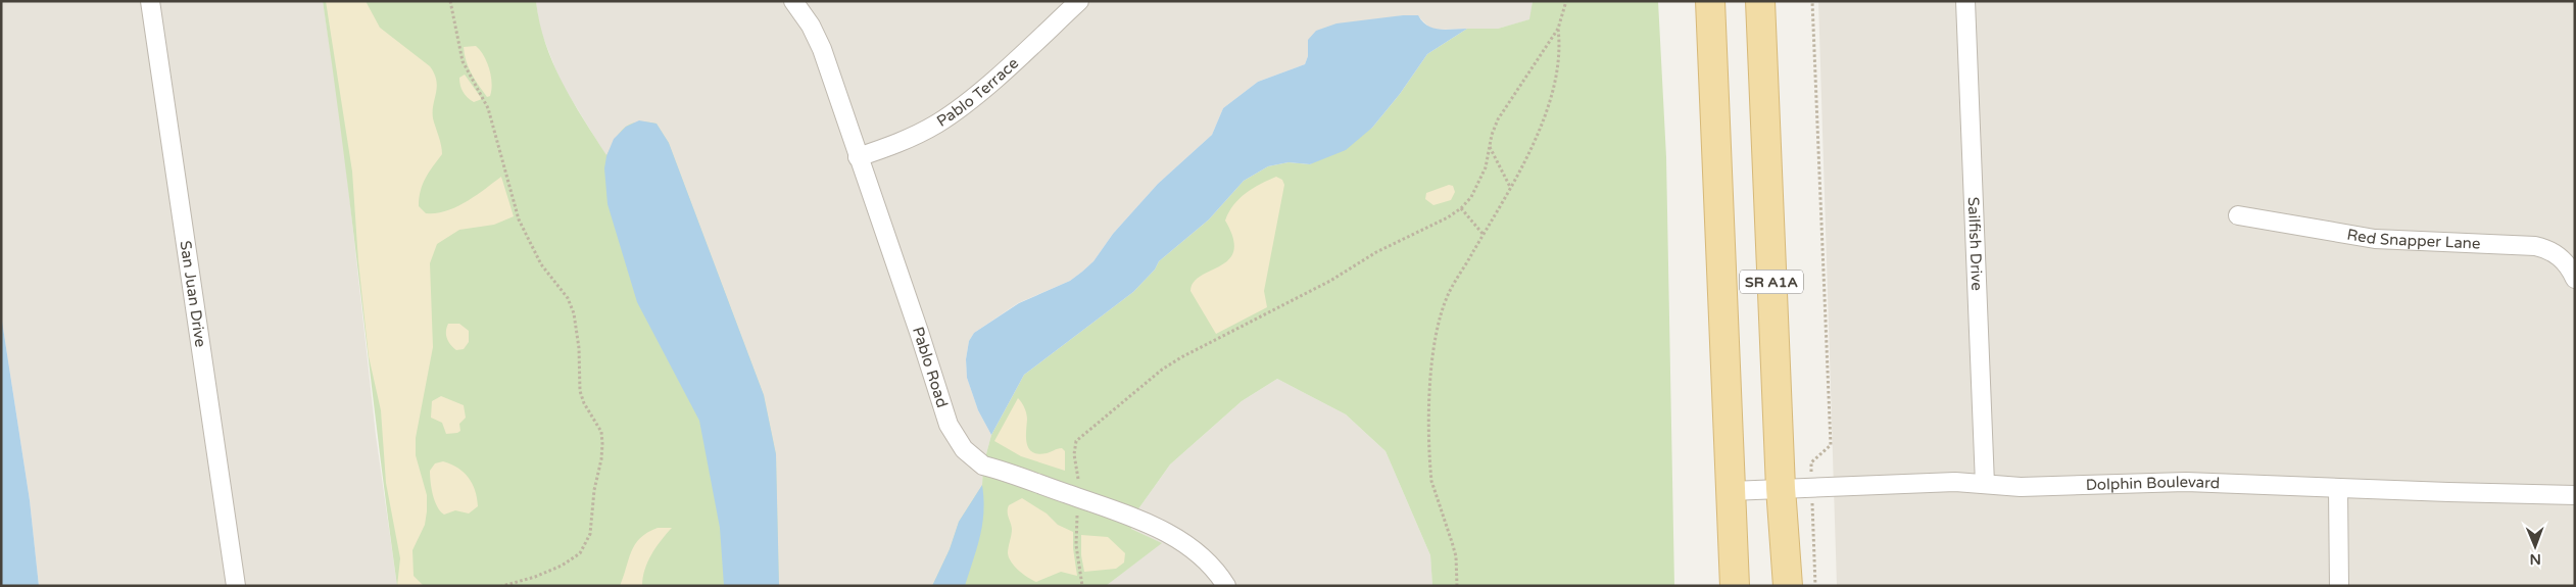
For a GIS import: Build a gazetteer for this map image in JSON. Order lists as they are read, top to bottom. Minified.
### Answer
{"streets":{"main road":["SR A1A"],"street":["Pablo Terrace","Red Snapper Lane","Sailfish Drive","San Juan Drive","Pablo Road","Dolphin Boulevard"]},"crossings":[["Pablo Terrace","Pablo Road"],["Sailfish Drive","Dolphin Boulevard"],["SR A1A","Dolphin Boulevard"]],"north":"bottom"}
